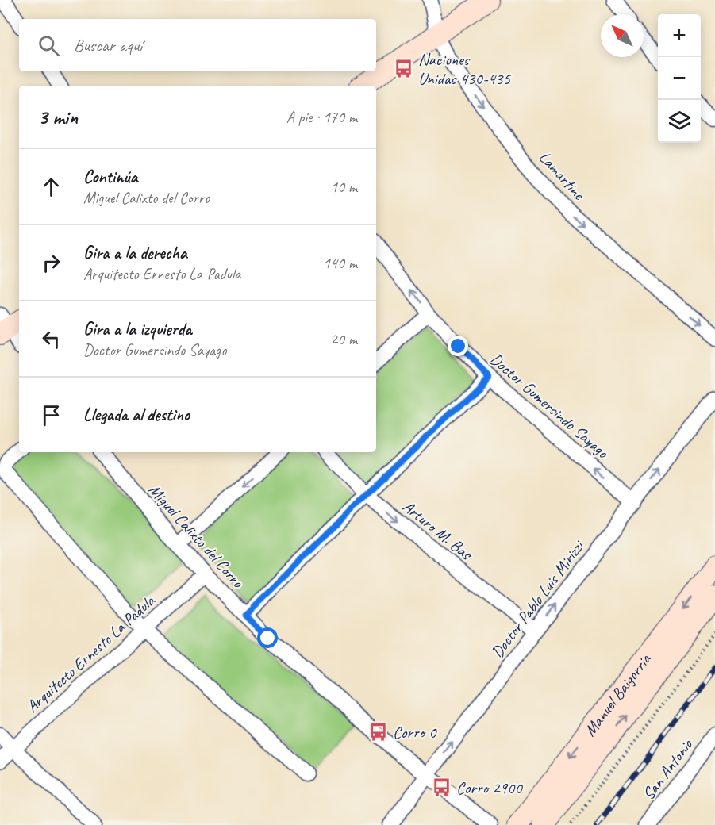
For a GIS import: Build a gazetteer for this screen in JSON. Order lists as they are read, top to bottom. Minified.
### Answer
{"streets":{"main road":["Manuel Baigorria"],"street":["Lamartine","Doctor Gumersindo Sayago","Arturo M. Bas","Miguel Calixto del Corro","Doctor Pablo Luis Mirizzi","Arquitecto Ernesto La Padula","San Antonio"]},"crossings":[["Doctor Gumersindo Sayago","Doctor Pablo Luis Mirizzi"],["Arturo M. Bas","Doctor Pablo Luis Mirizzi"],["Miguel Calixto del Corro","Doctor Pablo Luis Mirizzi"],["Miguel Calixto del Corro","Arquitecto Ernesto La Padula"]],"one_way":["Lamartine","Doctor Gumersindo Sayago","Arturo M. Bas","Doctor Pablo Luis Mirizzi"],"places":{"bus stop":["Naciones Unidas 430-435","Corro 0","Corro 2900"]},"north":"top left","page":{"map_buttons":["+","−"],"search":"Buscar aquí","heading":["3 min","A pie · 170 m"],"list":[["Continúa","Miguel Calixto del Corro","10 m"],["Gira a la derecha","Arquitecto Ernesto La Padula","140 m"],["Gira a la izquierda","Doctor Gumersindo Sayago","20 m"],"Llegada al destino"]}}
